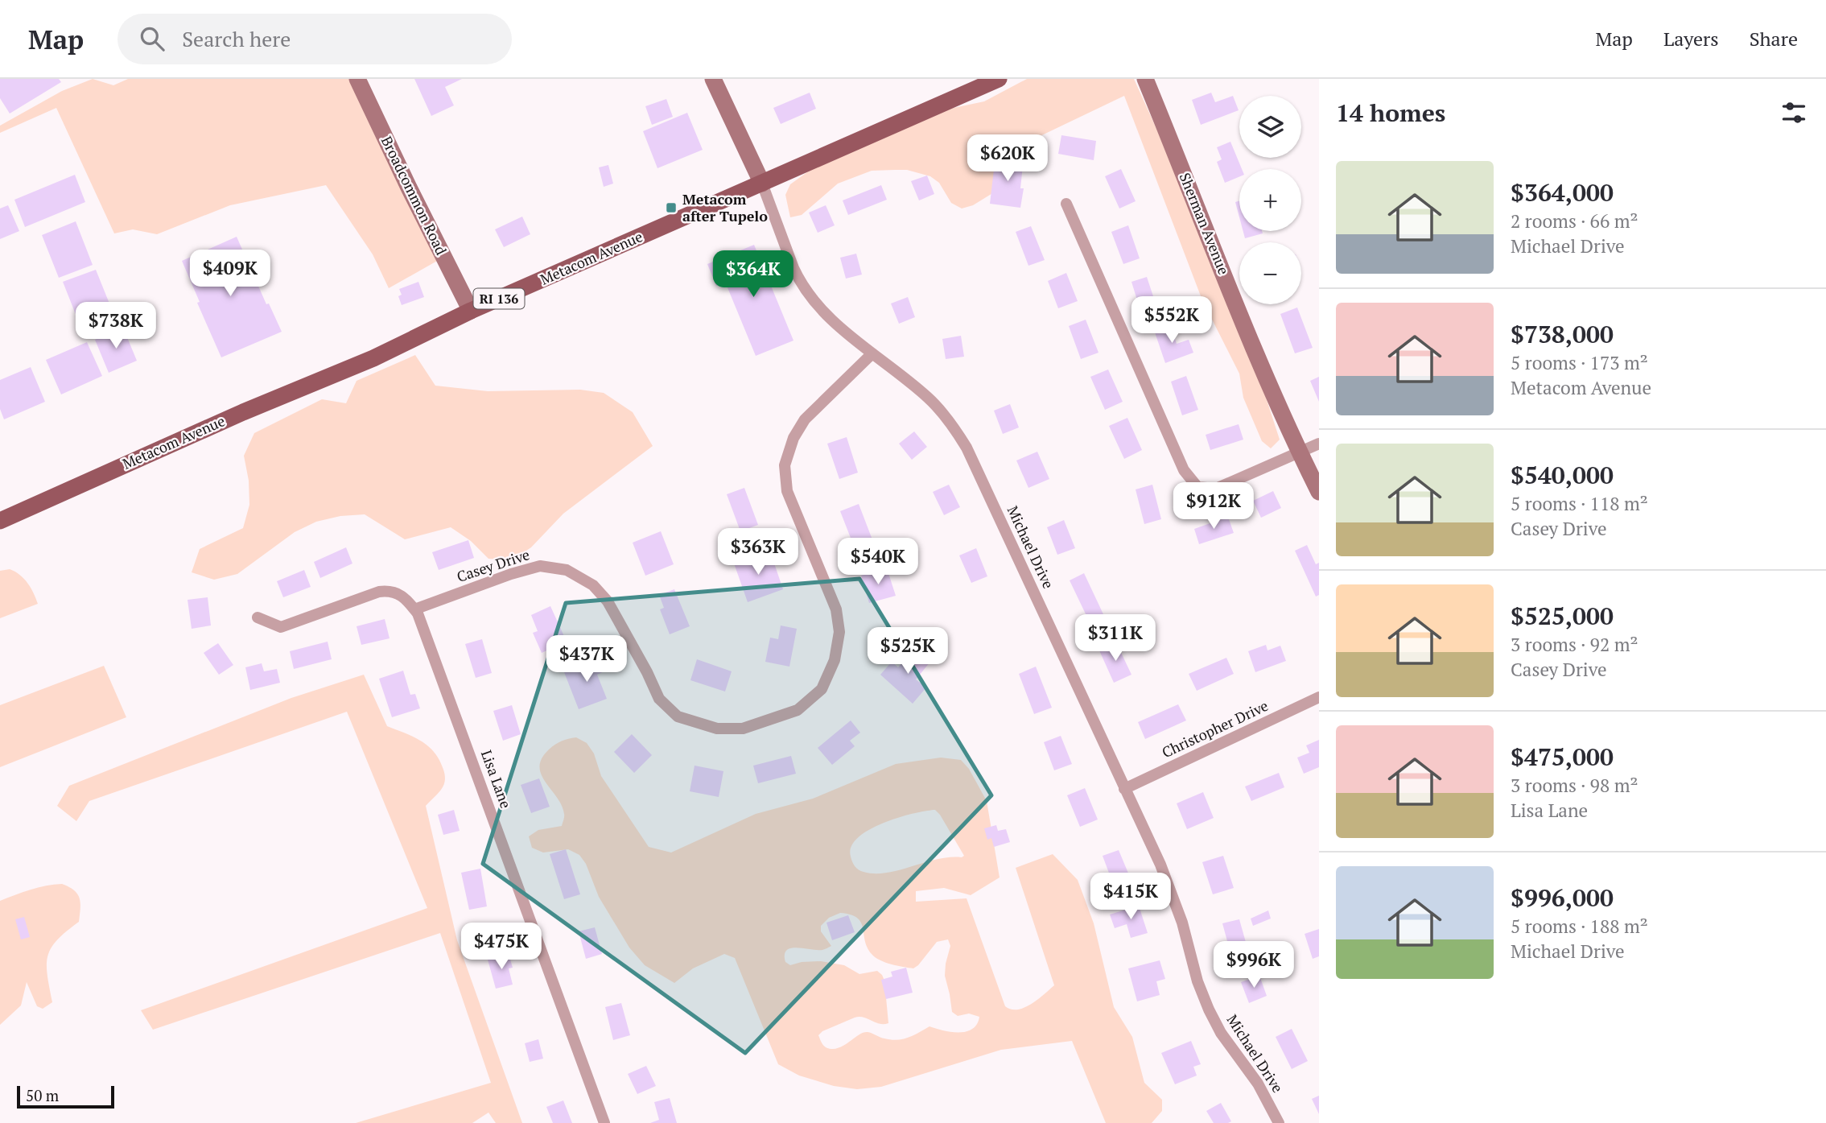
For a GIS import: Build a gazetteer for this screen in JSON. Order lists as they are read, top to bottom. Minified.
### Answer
{"streets":{"main road":["Metacom Avenue","RI 136"],"street":["Broadcommon Road","Sherman Avenue","Michael Drive","Casey Drive","Christopher Drive","Lisa Lane"]},"crossings":[["Broadcommon Road","Metacom Avenue"],["Metacom Avenue","Michael Drive"],["Michael Drive","Casey Drive"],["Michael Drive","Christopher Drive"],["Casey Drive","Lisa Lane"]],"places":{"transit":["Metacom after Tupelo"]},"scale_bar":"50 m","page":{"header":"Map","search":"Search here","nav":["Map","Layers","Share"],"heading":"14 homes","map_buttons":["+","−"],"price":["$620K","$409K","$364K","$552K","$738K","$912K","$363K","$540K","$311K","$525K","$437K","$415K","$475K","$996K"],"list":[{"name":"$364,000","note":"2 rooms · 66 m² · Michael Drive"},{"name":"$738,000","note":"5 rooms · 173 m² · Metacom Avenue"},{"name":"$540,000","note":"5 rooms · 118 m² · Casey Drive"},{"name":"$525,000","note":"3 rooms · 92 m² · Casey Drive"},{"name":"$475,000","note":"3 rooms · 98 m² · Lisa Lane"},{"name":"$996,000","note":"5 rooms · 188 m² · Michael Drive"}],"scale":"50 m"}}
